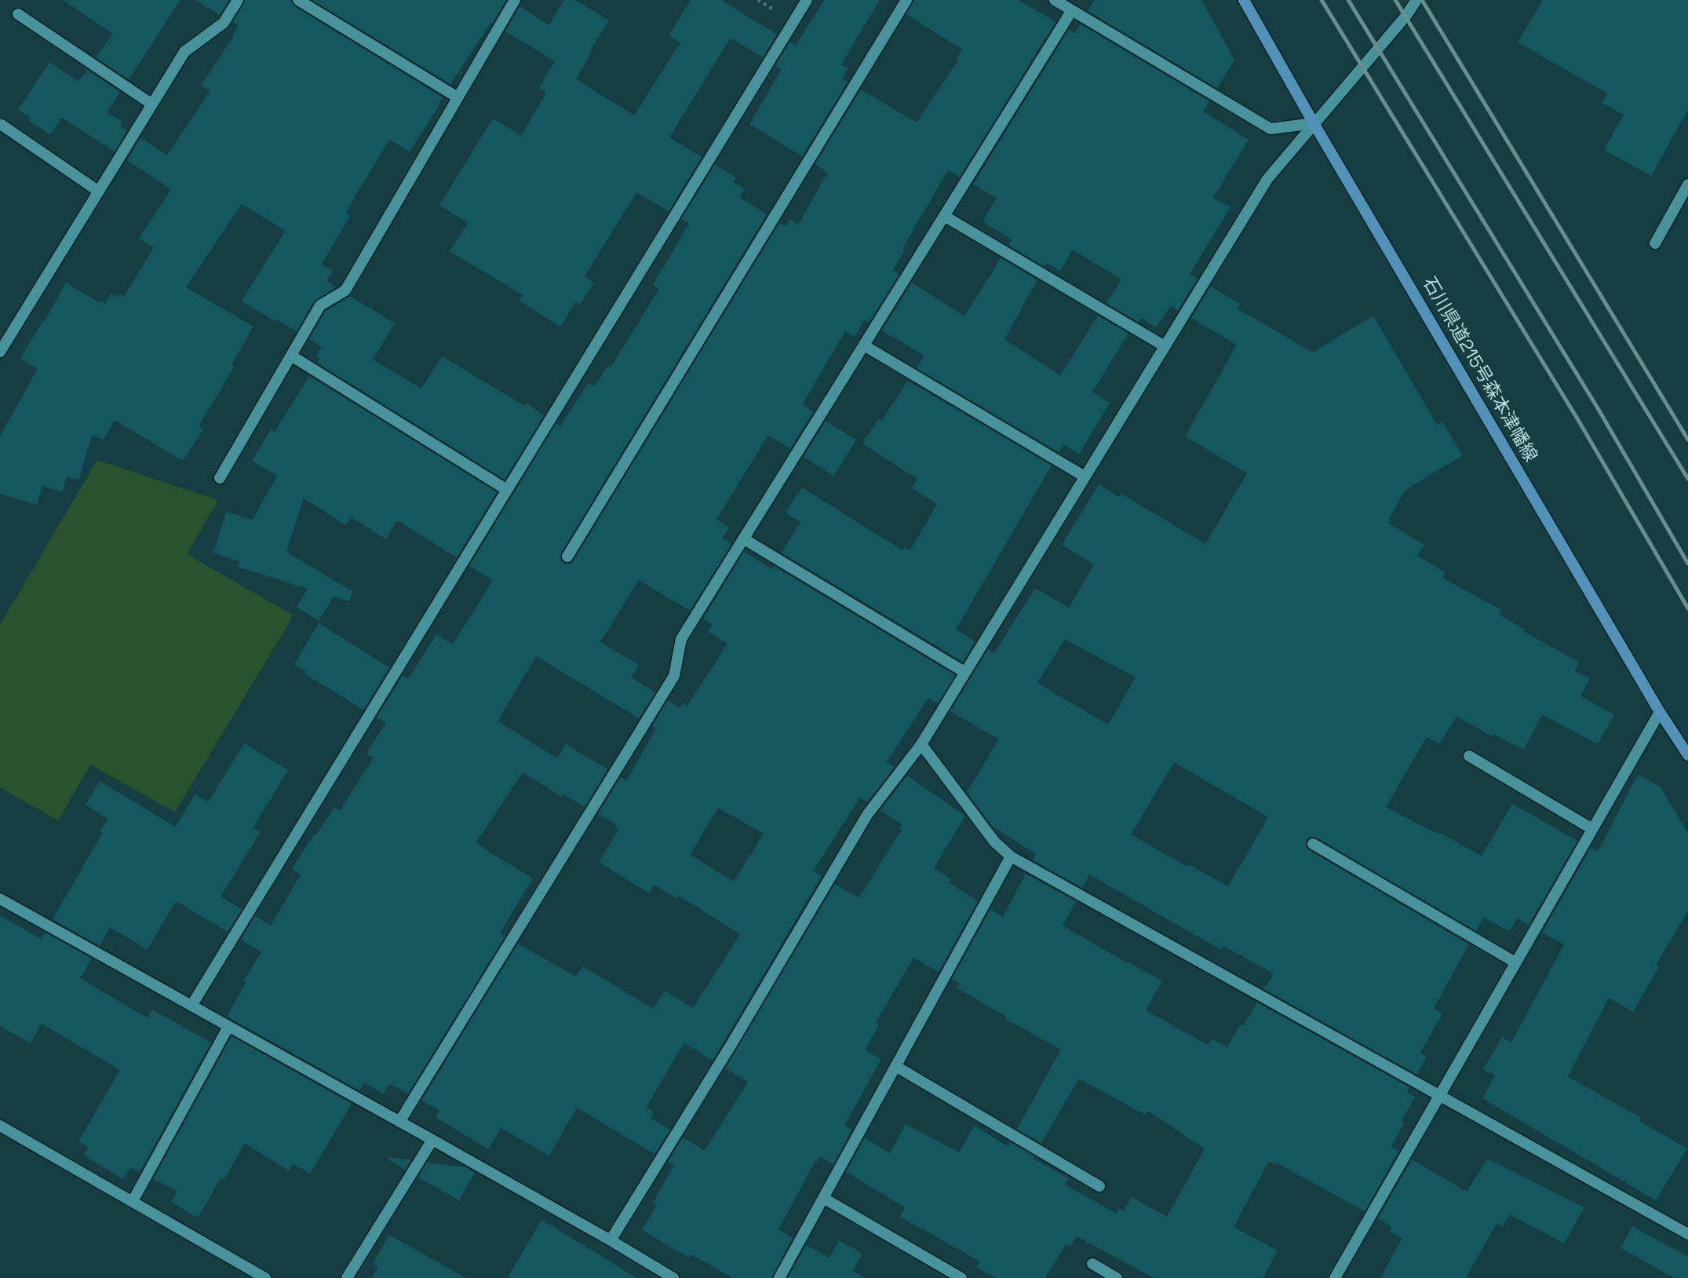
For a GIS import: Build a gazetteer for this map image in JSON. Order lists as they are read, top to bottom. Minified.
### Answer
{"streets":{"main road":["石川県道215号森本津幡線"]}}
